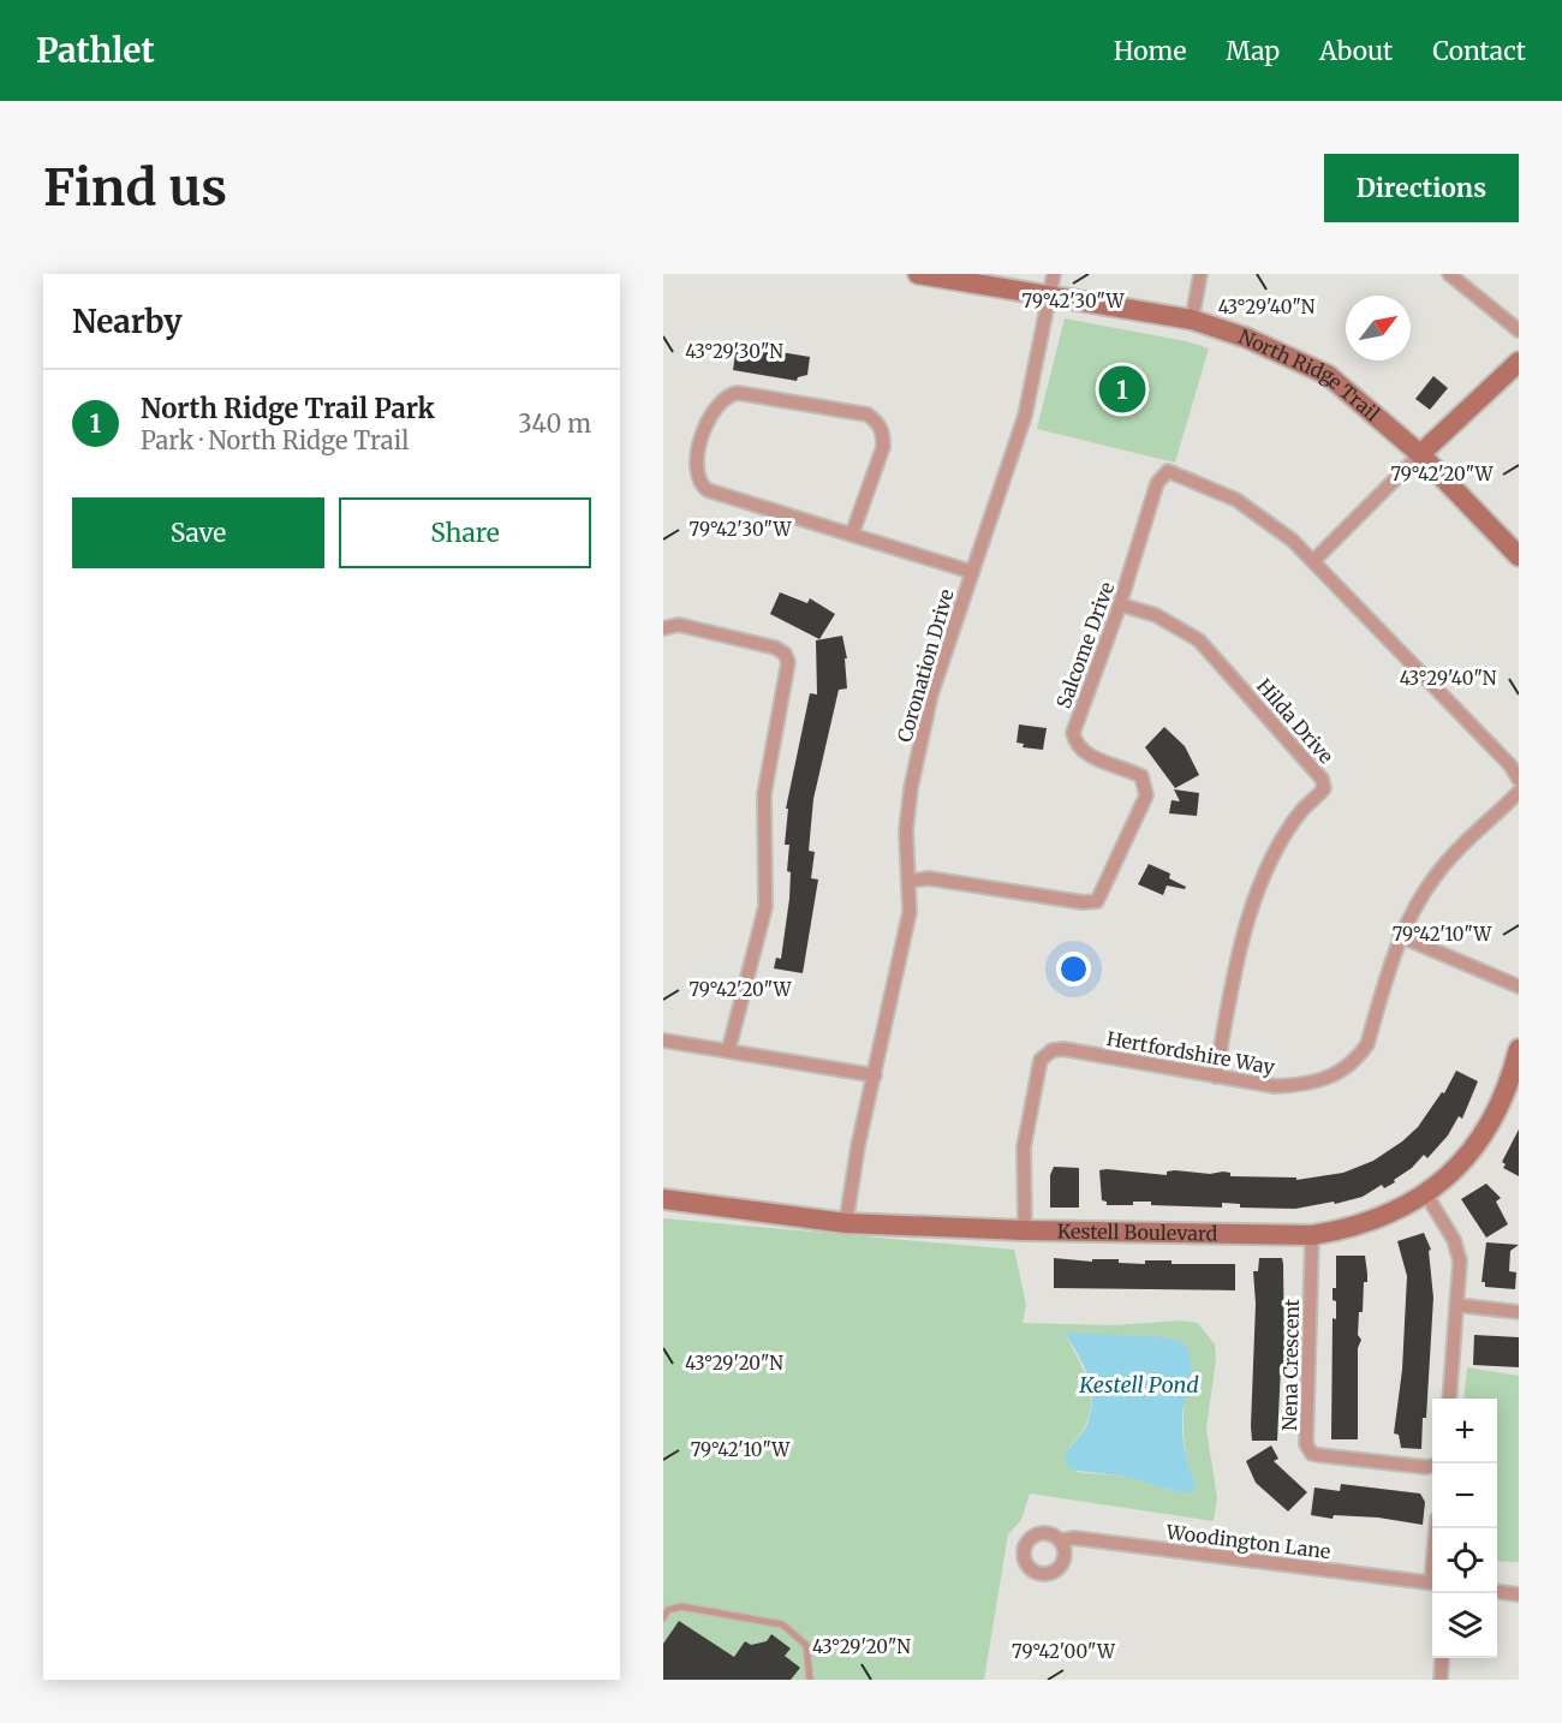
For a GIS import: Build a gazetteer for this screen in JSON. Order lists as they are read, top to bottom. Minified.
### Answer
{"streets":{"street":["North Ridge Trail","Salcome Drive","Coronation Drive","Hilda Drive","Hertfordshire Way","Kestell Boulevard","Nena Crescent","Woodington Lane"]},"crossings":[["North Ridge Trail","Coronation Drive"],["Salcome Drive","Coronation Drive"],["Salcome Drive","Hilda Drive"],["Coronation Drive","Kestell Boulevard"],["Hilda Drive","Hertfordshire Way"],["Hertfordshire Way","Kestell Boulevard"],["Kestell Boulevard","Nena Crescent"]],"water":["Kestell Pond"],"north":"top right","page":{"header":"Pathlet","nav":["Home","Map","About","Contact"],"buttons":["Directions",["Save","Share"]],"title":"Find us","heading":"Nearby","pins":"1","list":[{"mark":"1","name":"North Ridge Trail Park","note":"Park · North Ridge Trail","value":"340 m"}],"map_buttons":["+","−"]},"coordinates":["79°42'30\"W","43°29'40\"N","43°29'30\"N","79°42'20\"W","79°42'10\"W","43°29'20\"N","79°42'00\"W"]}
